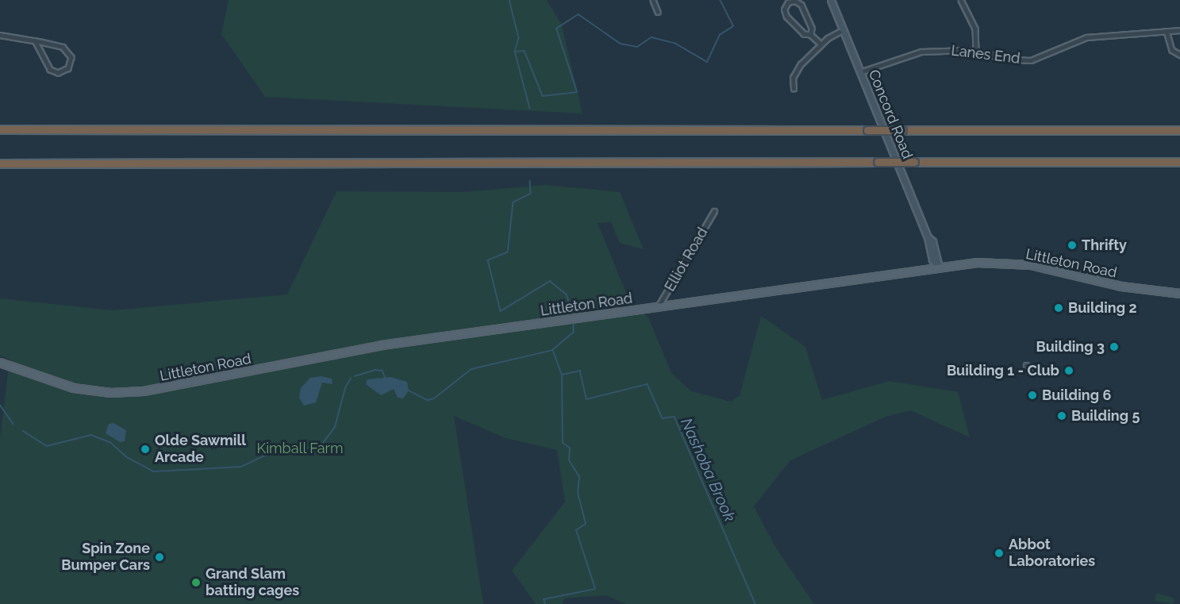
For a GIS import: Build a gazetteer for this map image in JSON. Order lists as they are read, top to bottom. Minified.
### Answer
{"streets":{"main road":["Concord Road","Littleton Road"],"street":["Lanes End","Elliot Road"]},"crossings":[["Lanes End","Concord Road"],["Concord Road","Littleton Road"],["Elliot Road","Littleton Road"]],"water":["Nashoba Brook"],"parks":["Kimball Farm"],"places":["Thrifty","Building 2","Building 3","Building 1 - Club","Building 6","Building 5","Olde Sawmill Arcade","Abbot Laboratories","Spin Zone Bumper Cars","Grand Slam batting cages"]}
